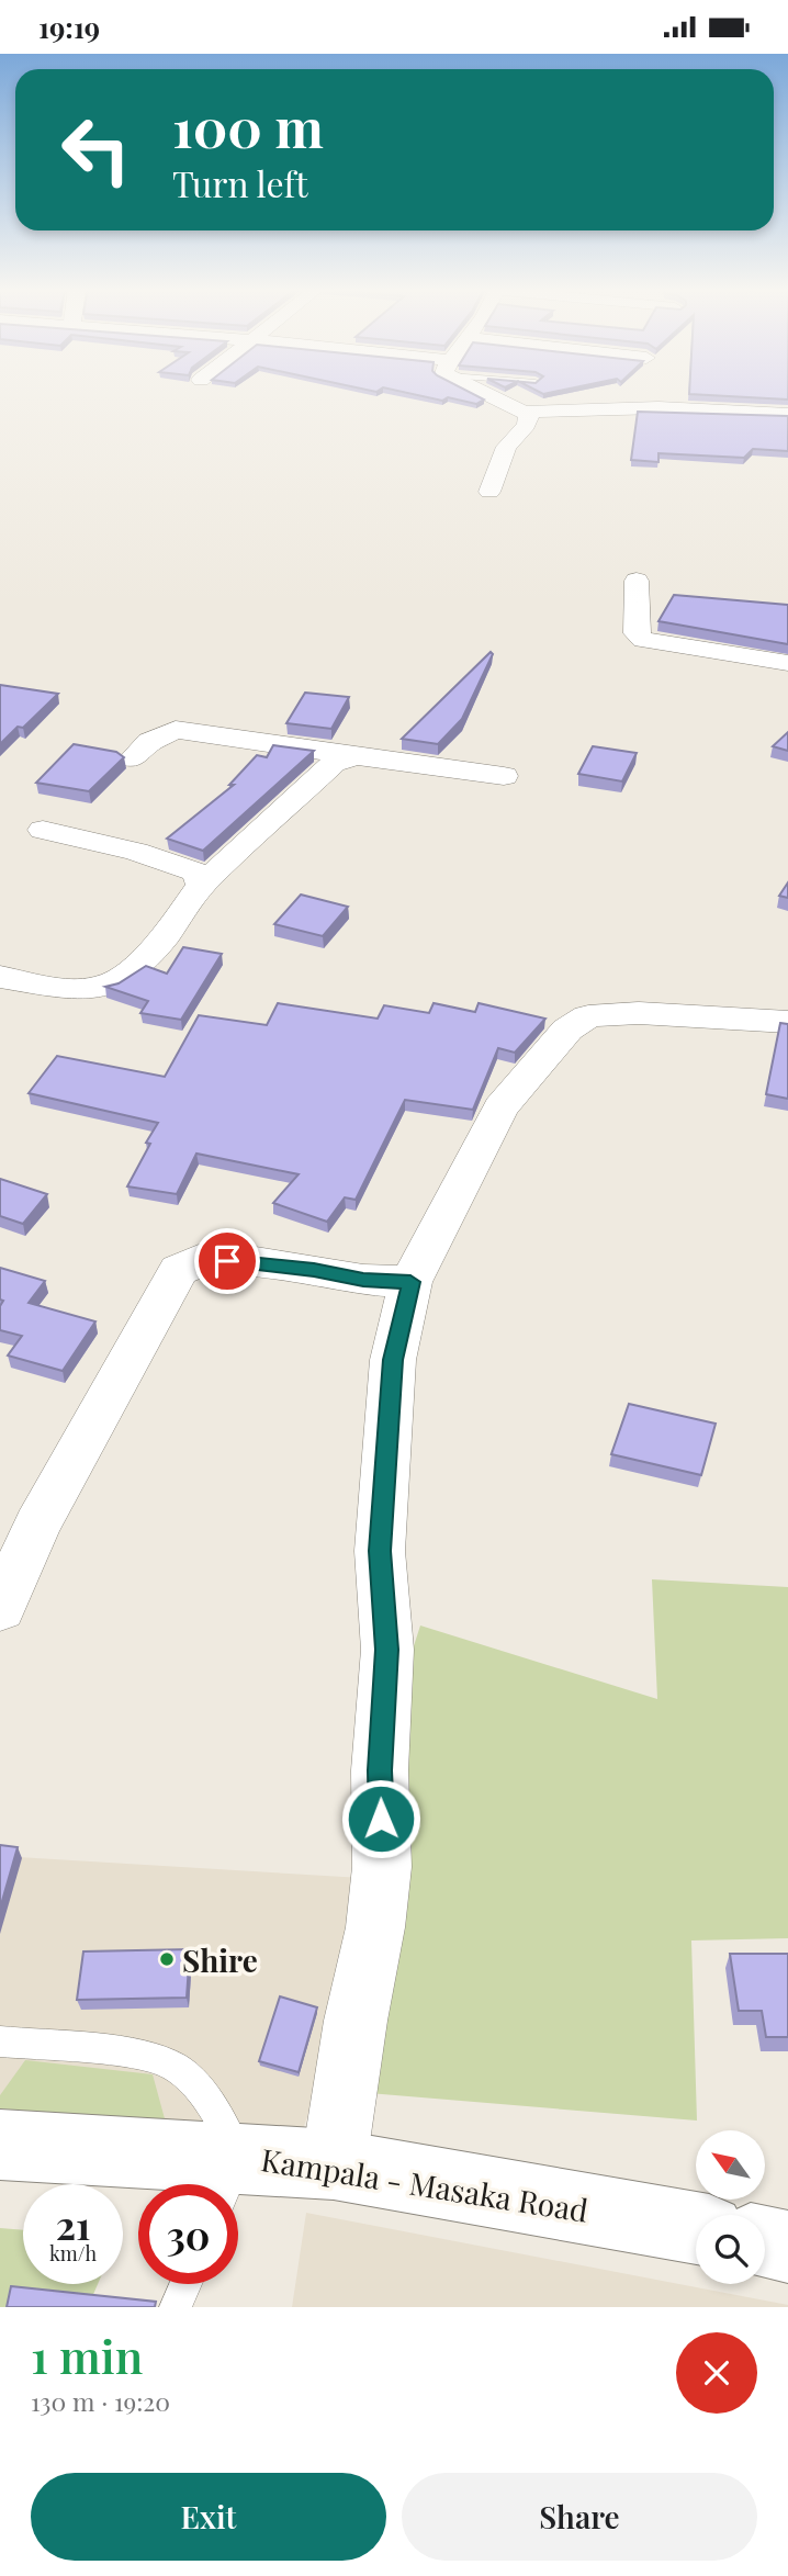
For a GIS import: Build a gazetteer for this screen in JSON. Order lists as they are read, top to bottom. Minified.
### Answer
{"streets":{"main road":["Kampala - Masaka Road"]},"places":["Shire"],"north":"top left","page":{"status":"19:19","turn":["100 m","Turn left"],"speed":"21 km/h","limit":"30","heading":["1 min","130 m · 19:20"],"buttons":["Exit","Share"]}}
